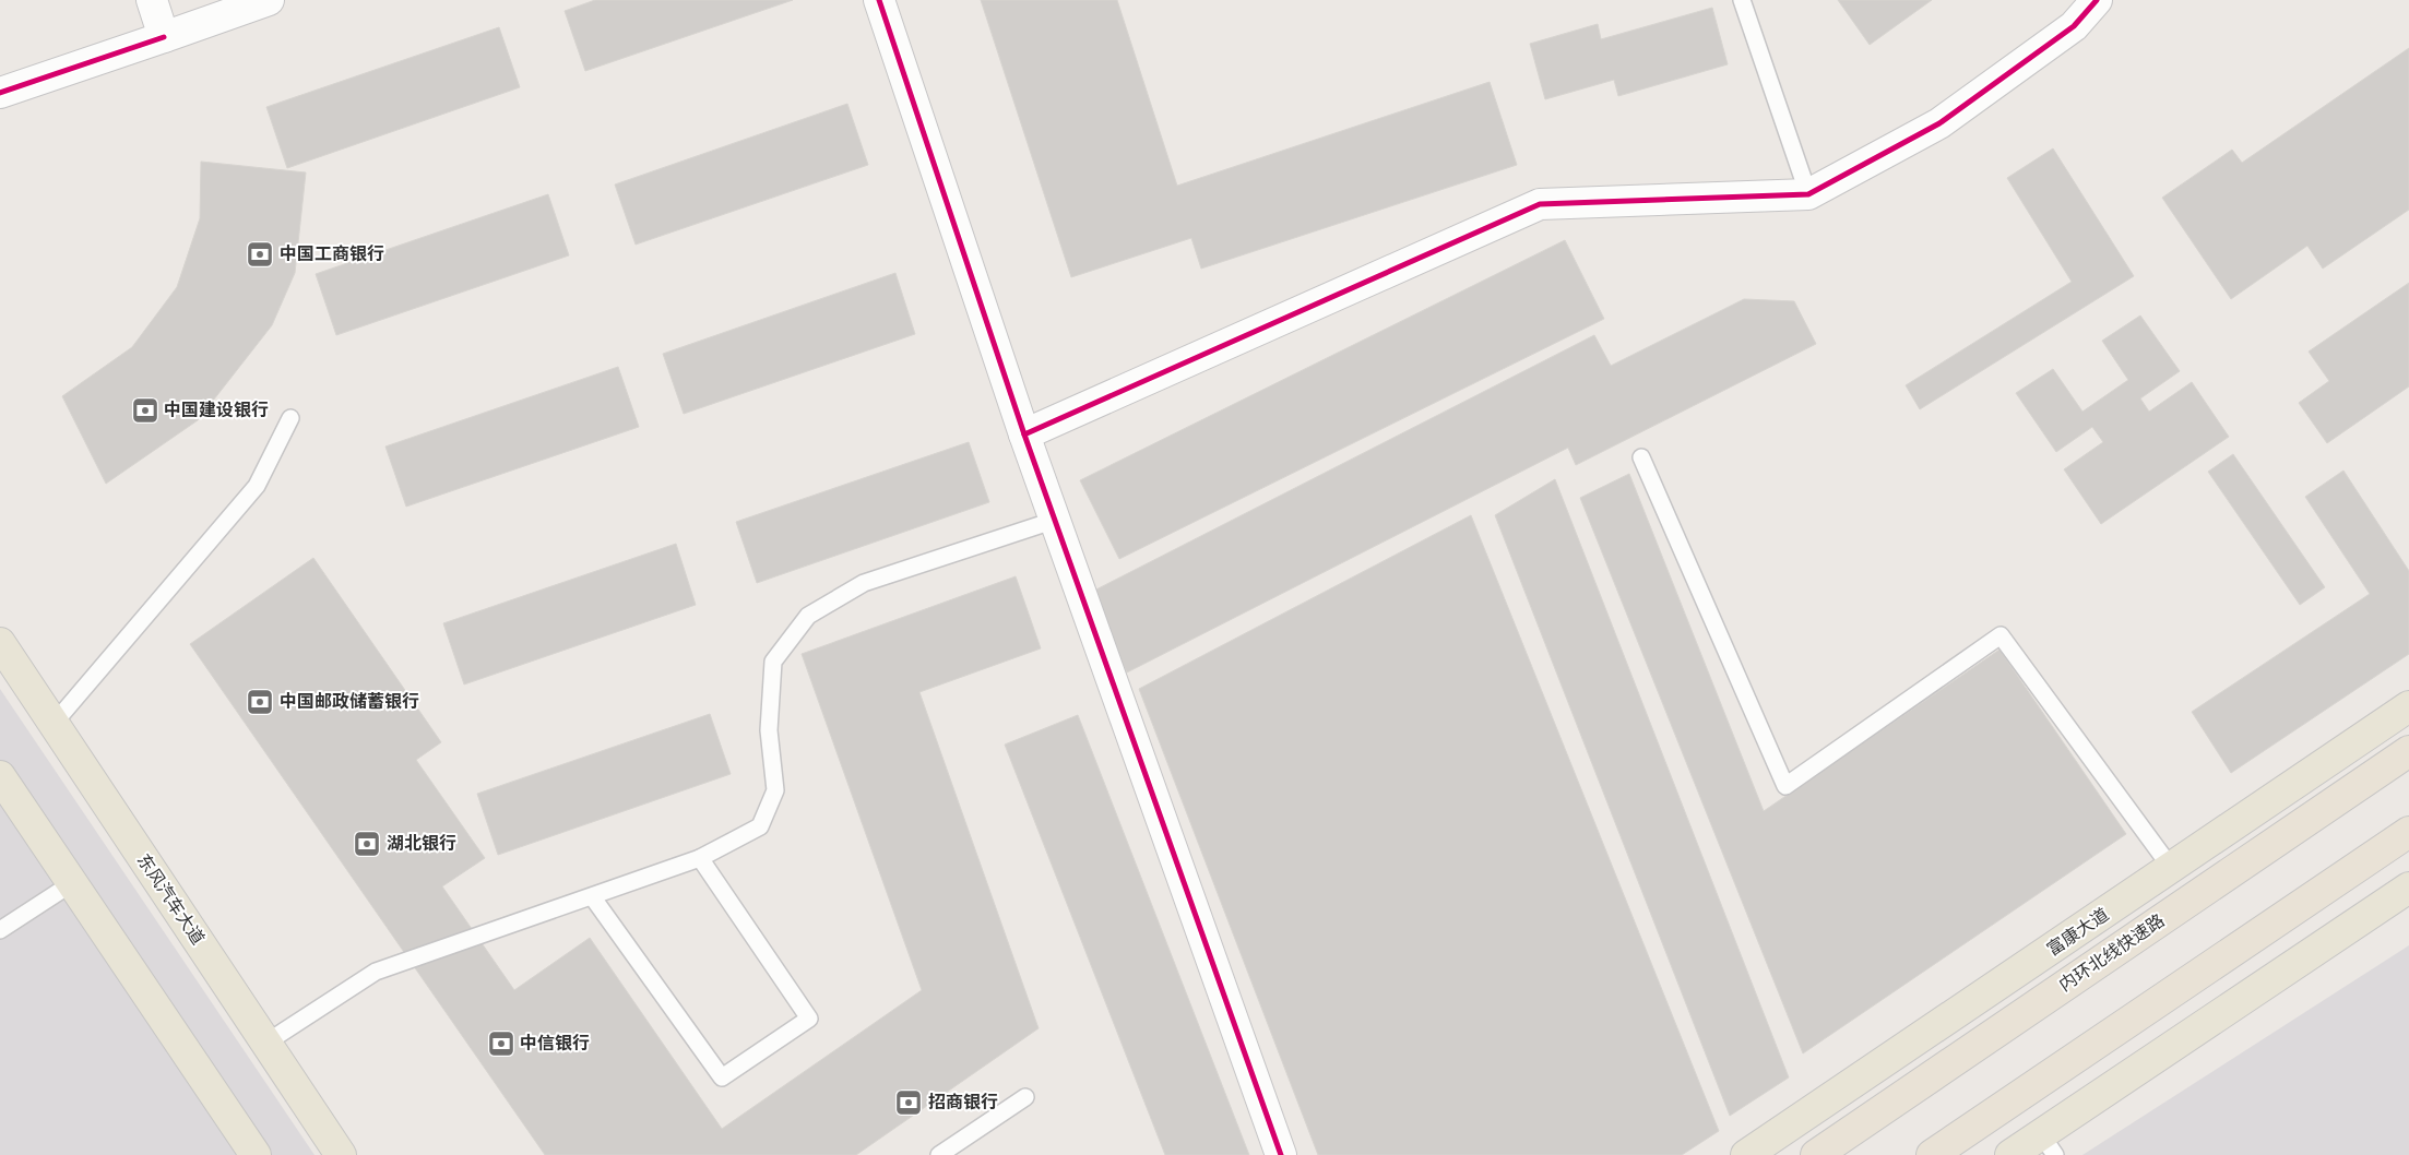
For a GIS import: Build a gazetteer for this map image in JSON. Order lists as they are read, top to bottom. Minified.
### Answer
{"streets":{"highway":["内环北线快速路"],"main road":["东风汽车大道","富康大道"]},"places":{"bank":["中国工商银行","中国建设银行","中国邮政储蓄银行","湖北银行","中信银行","招商银行"]}}
